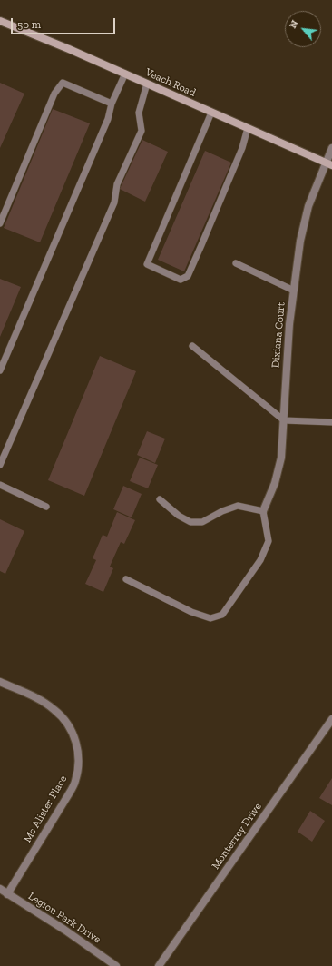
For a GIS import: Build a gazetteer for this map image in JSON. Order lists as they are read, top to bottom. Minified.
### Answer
{"streets":{"street":["Veach Road","Dixiana Court","Mc Alister Place","Monterrey Drive","Legion Park Drive"]},"crossings":[["Veach Road","Dixiana Court"],["Mc Alister Place","Legion Park Drive"]],"scale_bar":"50 m","north":"top left"}
